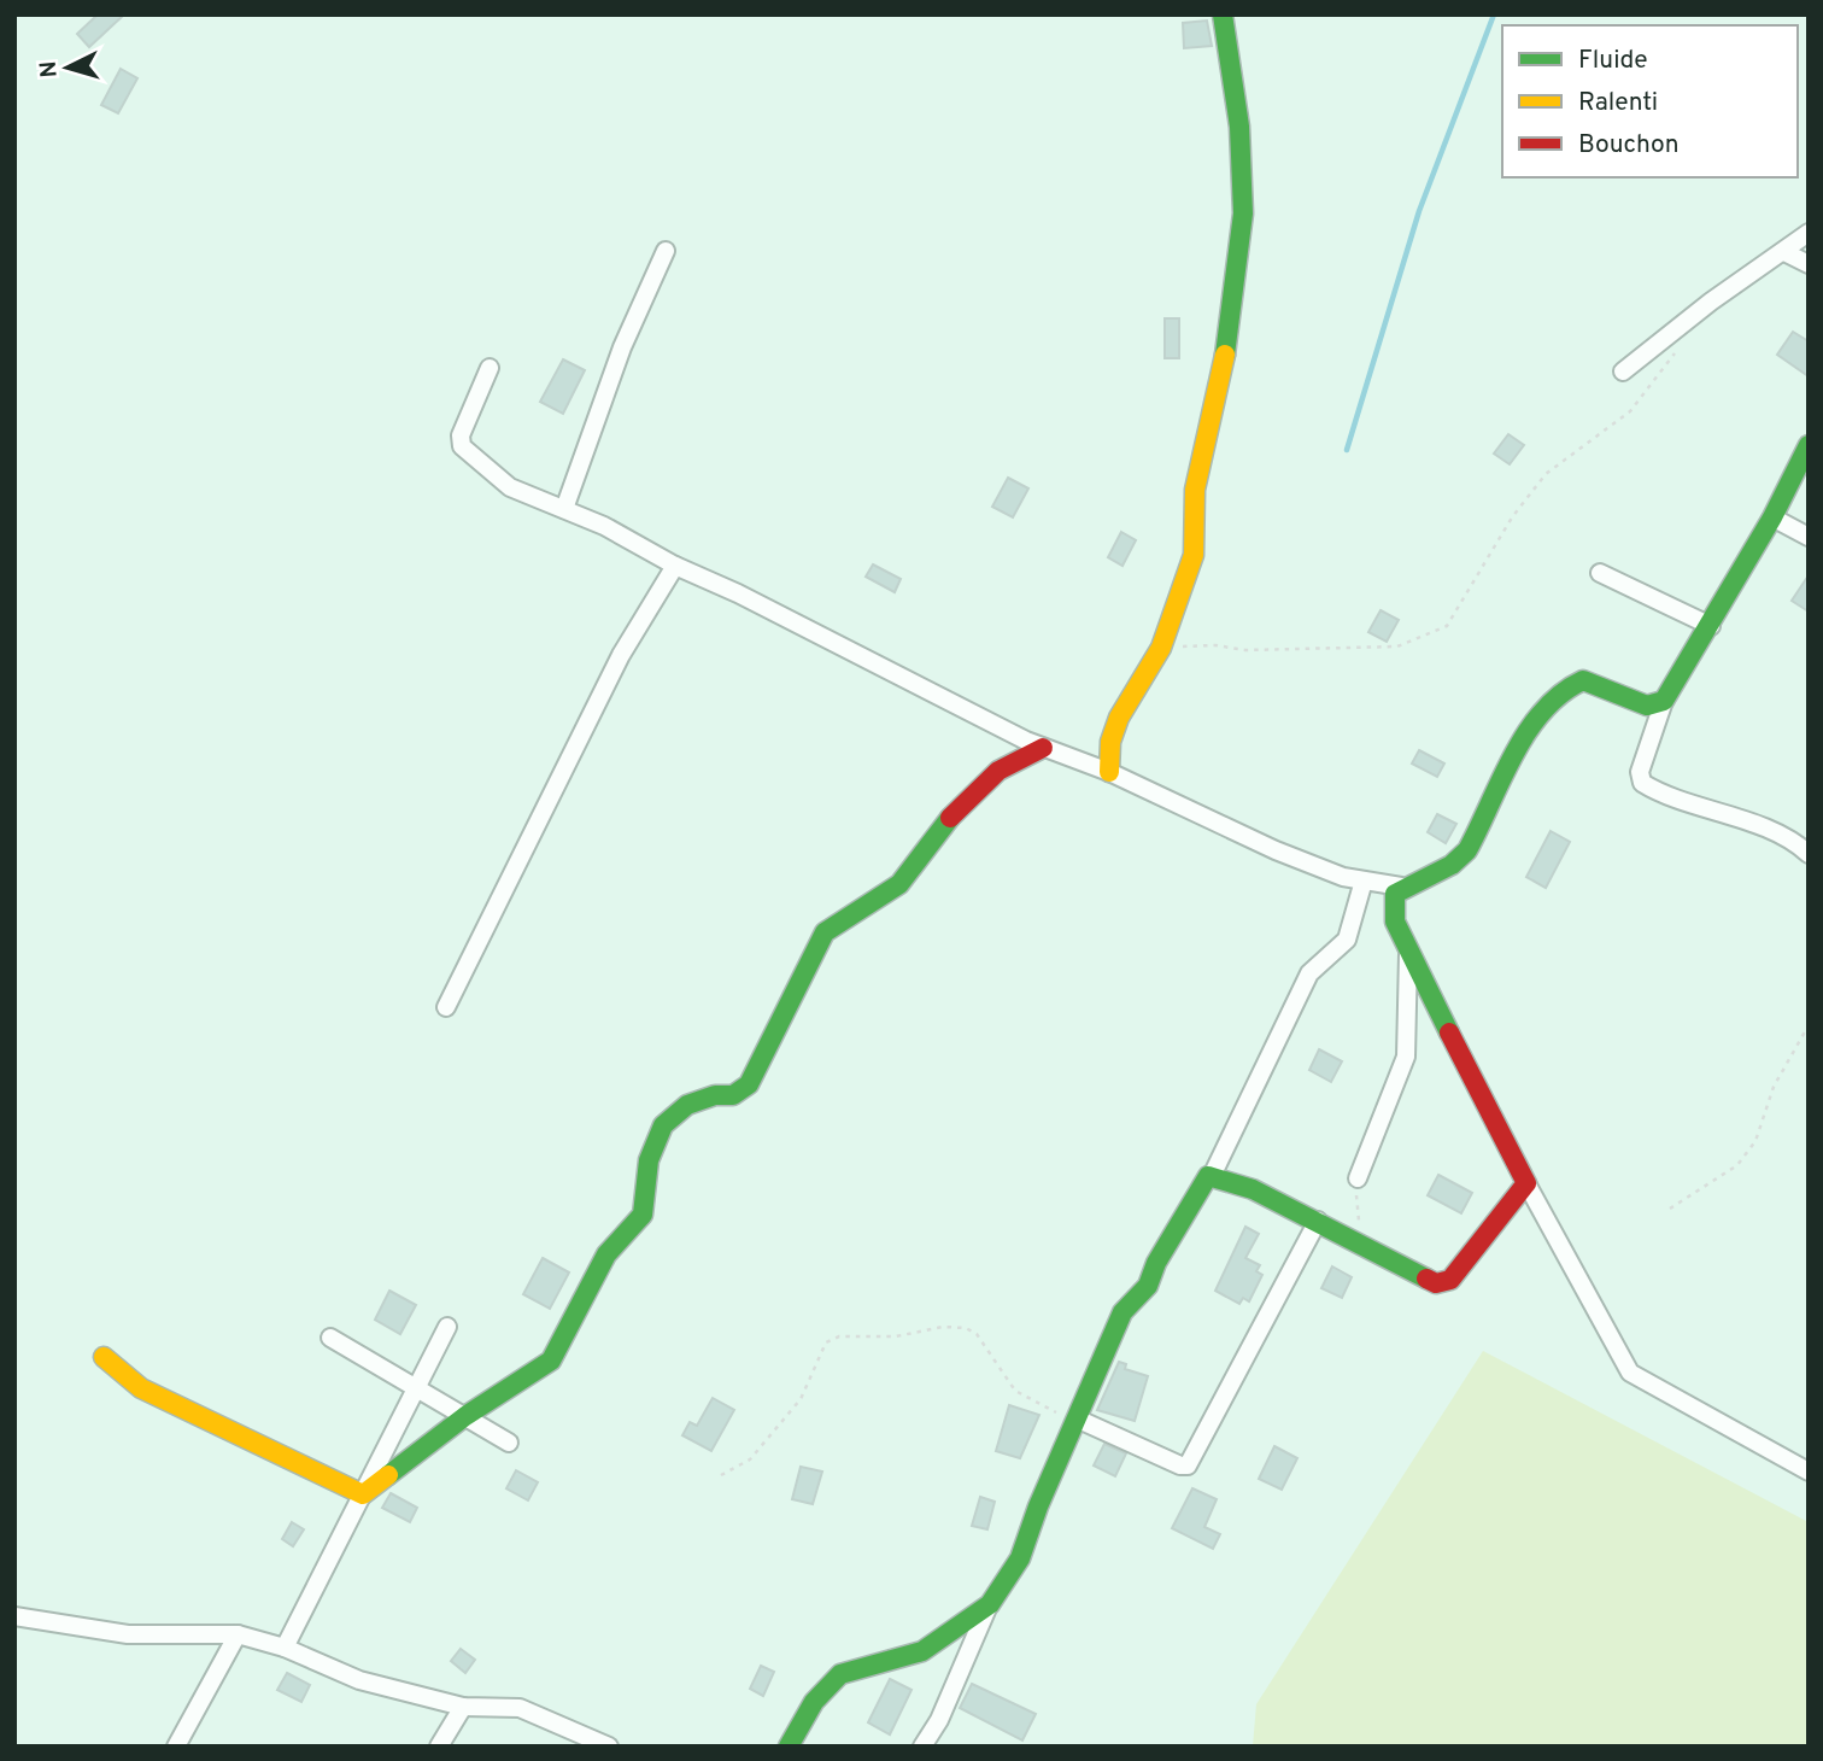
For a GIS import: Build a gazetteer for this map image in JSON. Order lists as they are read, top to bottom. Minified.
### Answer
{"legend":["Fluide","Ralenti","Bouchon"],"north":"left"}
